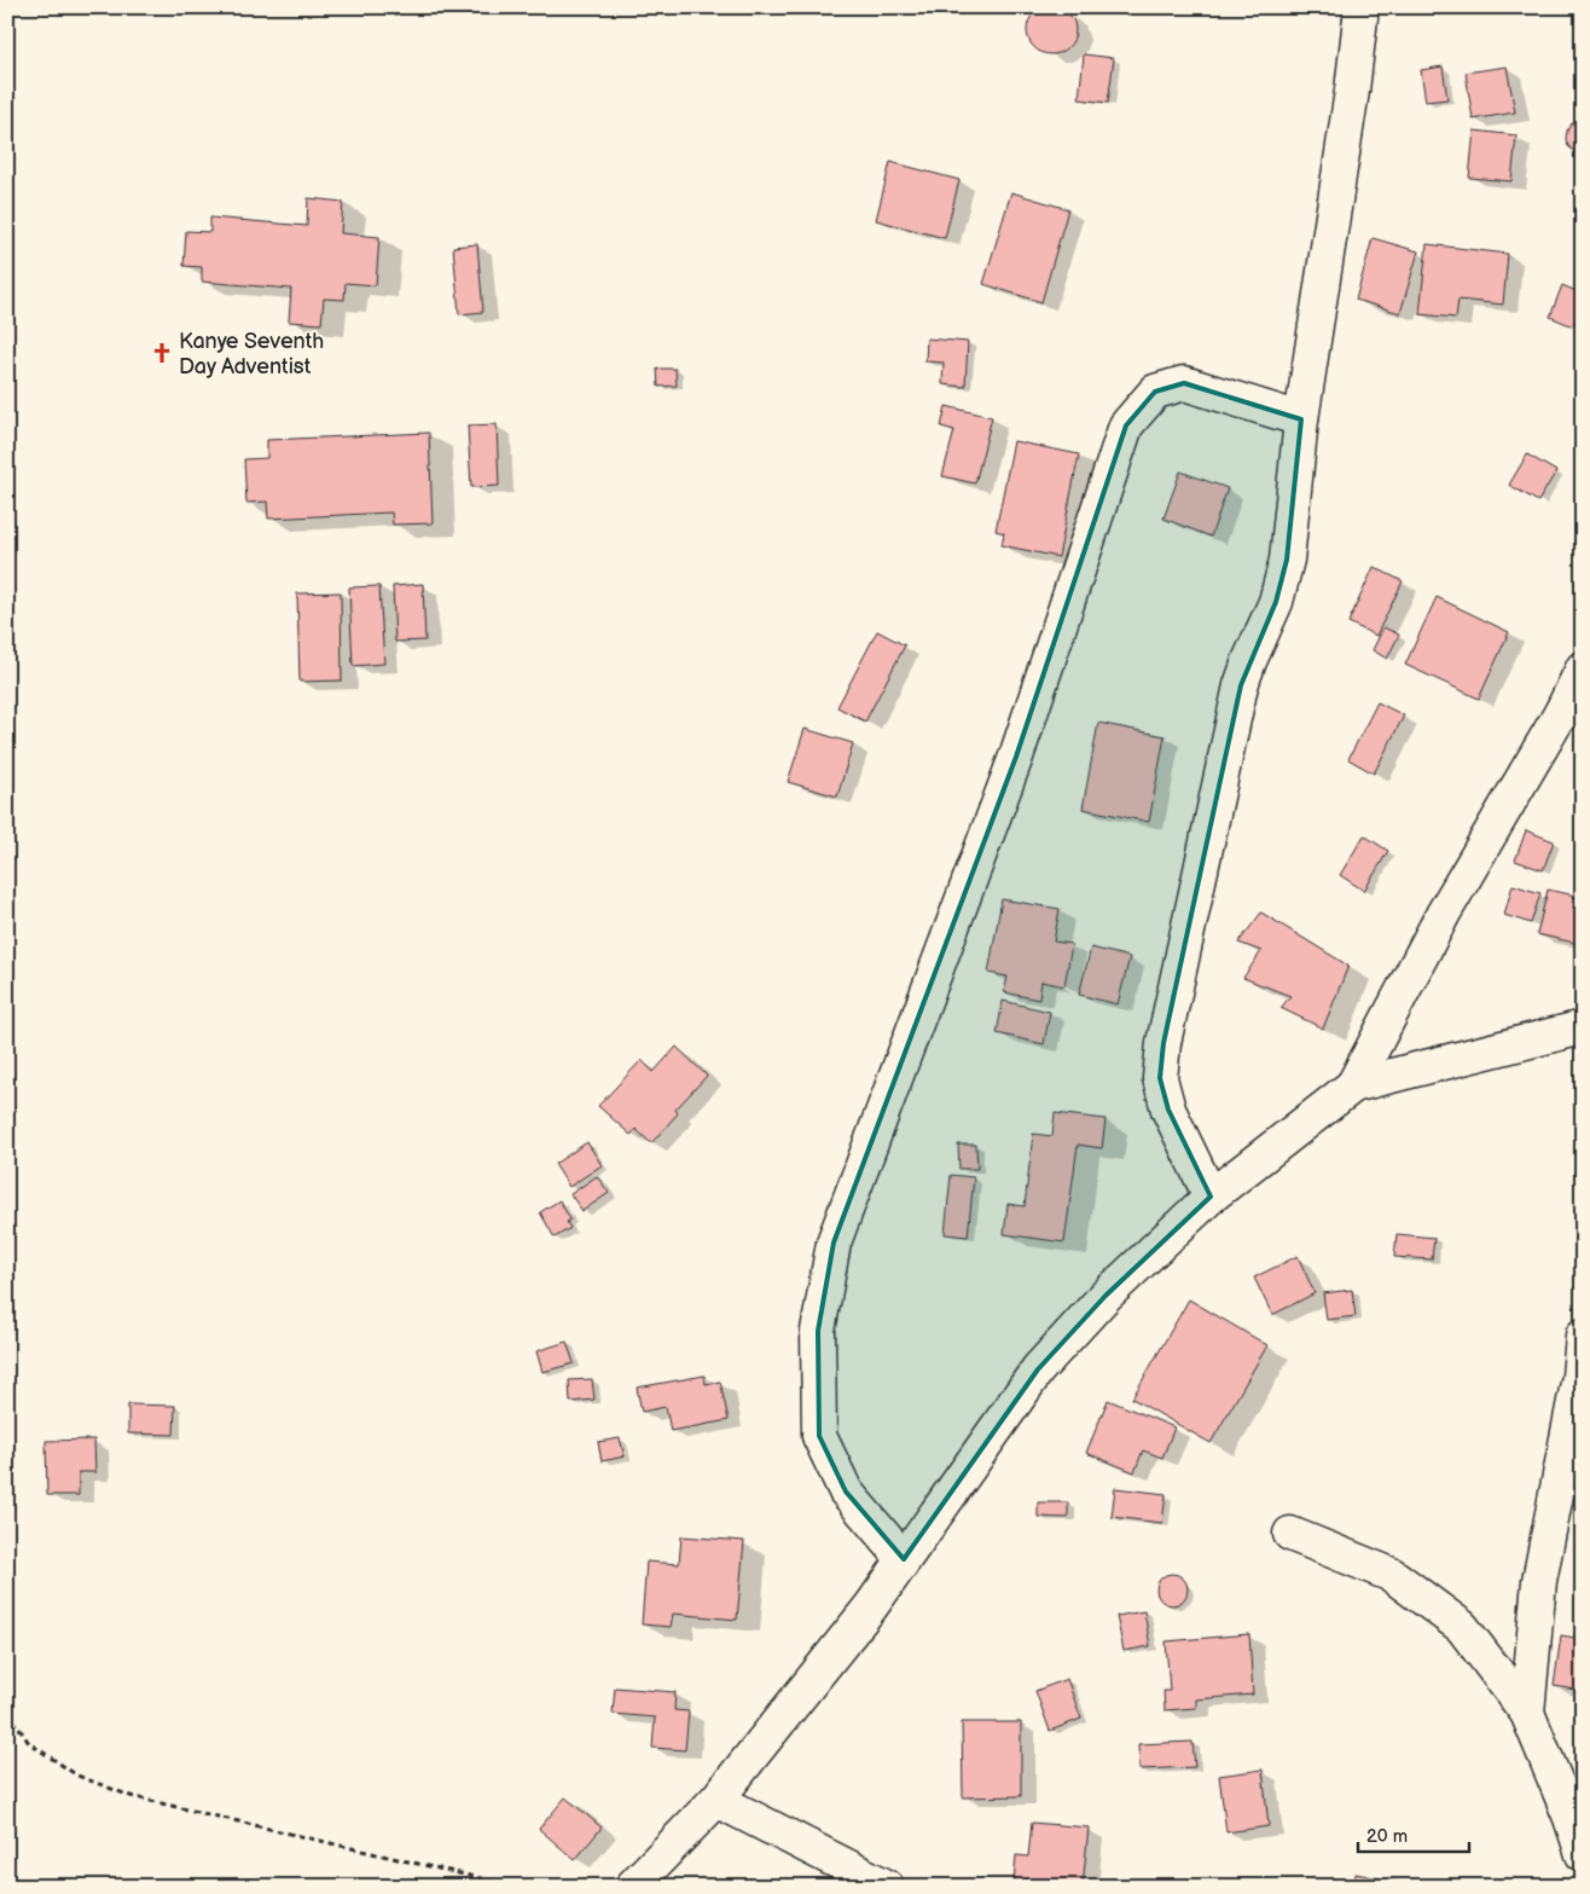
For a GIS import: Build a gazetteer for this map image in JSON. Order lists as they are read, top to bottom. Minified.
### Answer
{"places":{"church":["Kanye Seventh Day Adventist"]},"scale_bar":"20 m"}
